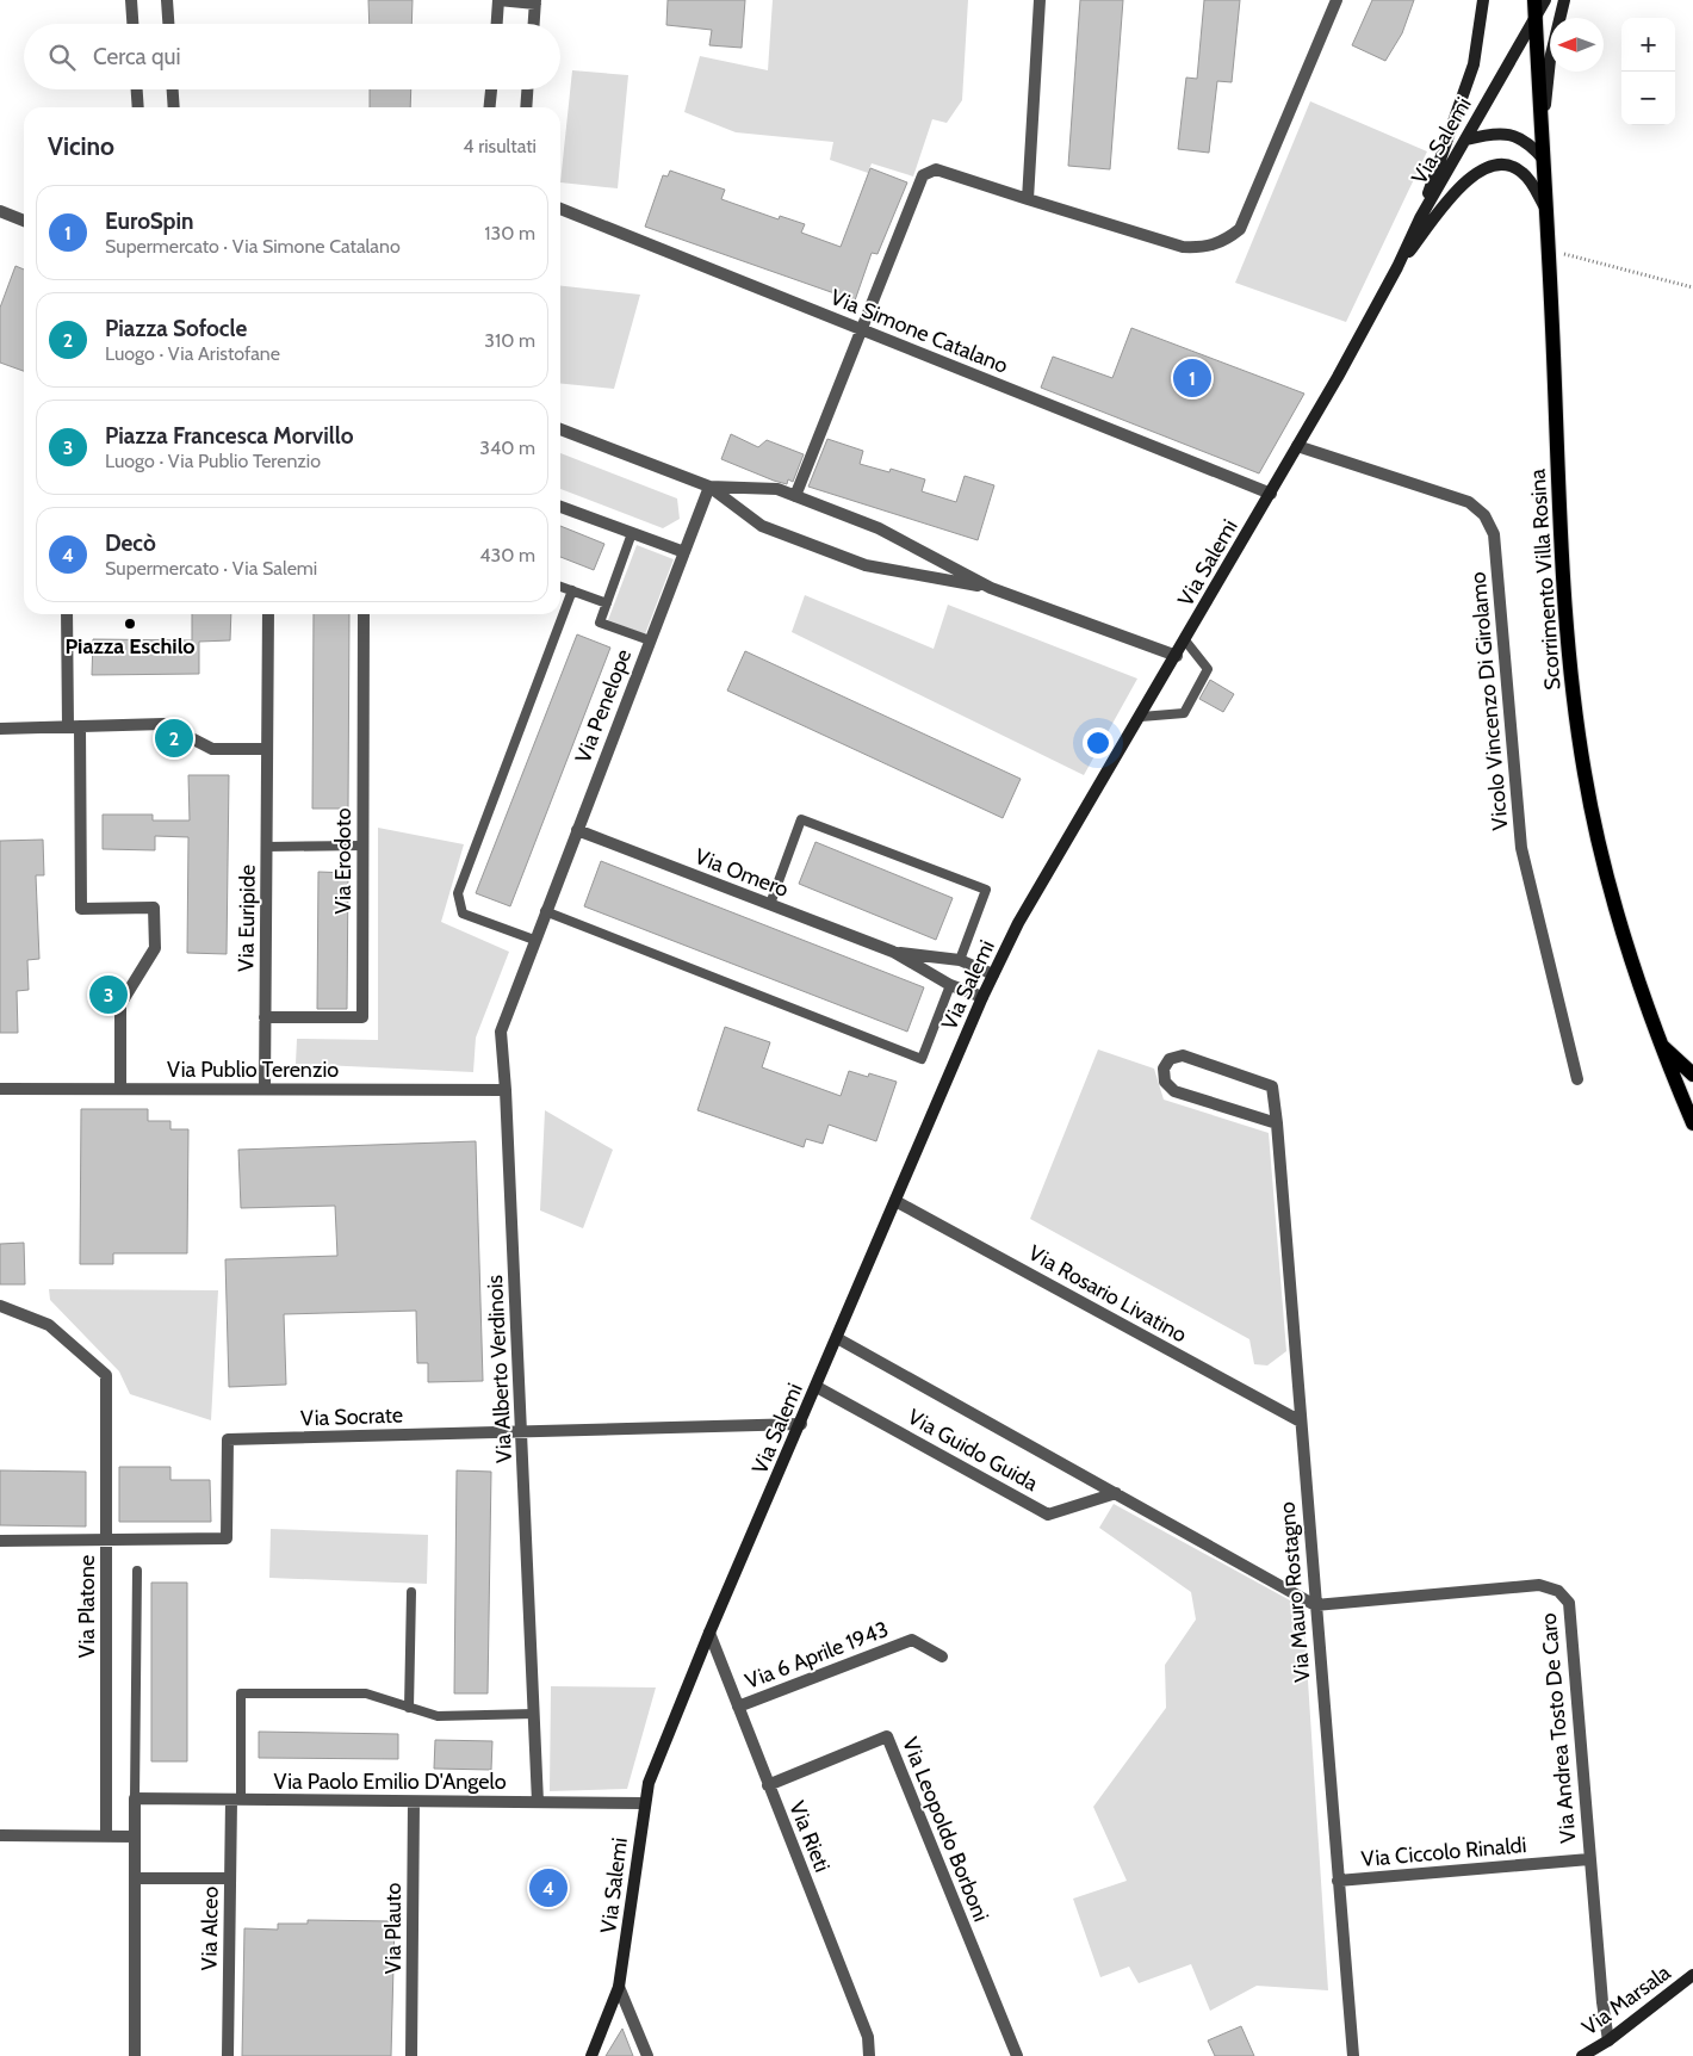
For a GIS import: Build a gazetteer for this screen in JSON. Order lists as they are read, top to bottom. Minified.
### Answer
{"streets":{"main road":["Scorrimento Villa Rosina"],"street":["Via Salemi","Via Simone Catalano","Vicolo Vincenzo Di Girolamo","Via Penelope","Via Erodoto","Via Omero","Via Euripide","Via Publio Terenzio","Via Rosario Livatino","Via Alberto Verdinois","Via Socrate","Via Guido Guida","Via Mauro Rostagno","Via Platone","Via 6 Aprile 1943","Via Andrea Tosto De Caro","Via Paolo Emilio D'Angelo","Via Leopoldo Borboni","Via Rieti","Via Ciccolo Rinaldi","Via Alceo","Via Plauto","Via Marsala"]},"crossings":[["Via Salemi","Via Simone Catalano"],["Via Salemi","Scorrimento Villa Rosina"],["Via Salemi","Vicolo Vincenzo Di Girolamo"],["Via Salemi","Via Rosario Livatino"],["Via Salemi","Via Socrate"],["Via Salemi","Via Guido Guida"],["Via Salemi","Via Paolo Emilio D'Angelo"],["Via Salemi","Via Rieti"],["Via Penelope","Via Omero"],["Via Penelope","Via Alberto Verdinois"],["Via Erodoto","Via Euripide"],["Via Euripide","Via Publio Terenzio"],["Via Publio Terenzio","Via Alberto Verdinois"],["Via Rosario Livatino","Via Mauro Rostagno"],["Via Alberto Verdinois","Via Socrate"],["Via Alberto Verdinois","Via Paolo Emilio D'Angelo"],["Via Socrate","Via Platone"],["Via Guido Guida","Via Mauro Rostagno"],["Via Guido Guida","Via Andrea Tosto De Caro"],["Via Mauro Rostagno","Via Andrea Tosto De Caro"],["Via Mauro Rostagno","Via Ciccolo Rinaldi"],["Via 6 Aprile 1943","Via Rieti"],["Via Andrea Tosto De Caro","Via Ciccolo Rinaldi"],["Via Andrea Tosto De Caro","Via Marsala"],["Via Paolo Emilio D'Angelo","Via Alceo"],["Via Paolo Emilio D'Angelo","Via Plauto"],["Via Leopoldo Borboni","Via Rieti"]],"places":["Piazza Eschilo"],"north":"left","page":{"map_buttons":["+","−"],"search":"Cerca qui","heading":["Vicino","4 risultati"],"list":[{"mark":"1","name":"EuroSpin","note":"Supermercato · Via Simone Catalano","value":"130 m"},{"mark":"2","name":"Piazza Sofocle","note":"Luogo · Via Aristofane","value":"310 m"},{"mark":"3","name":"Piazza Francesca Morvillo","note":"Luogo · Via Publio Terenzio","value":"340 m"},{"mark":"4","name":"Decò","note":"Supermercato · Via Salemi","value":"430 m"}],"pins":["1","2","3","4"]}}
